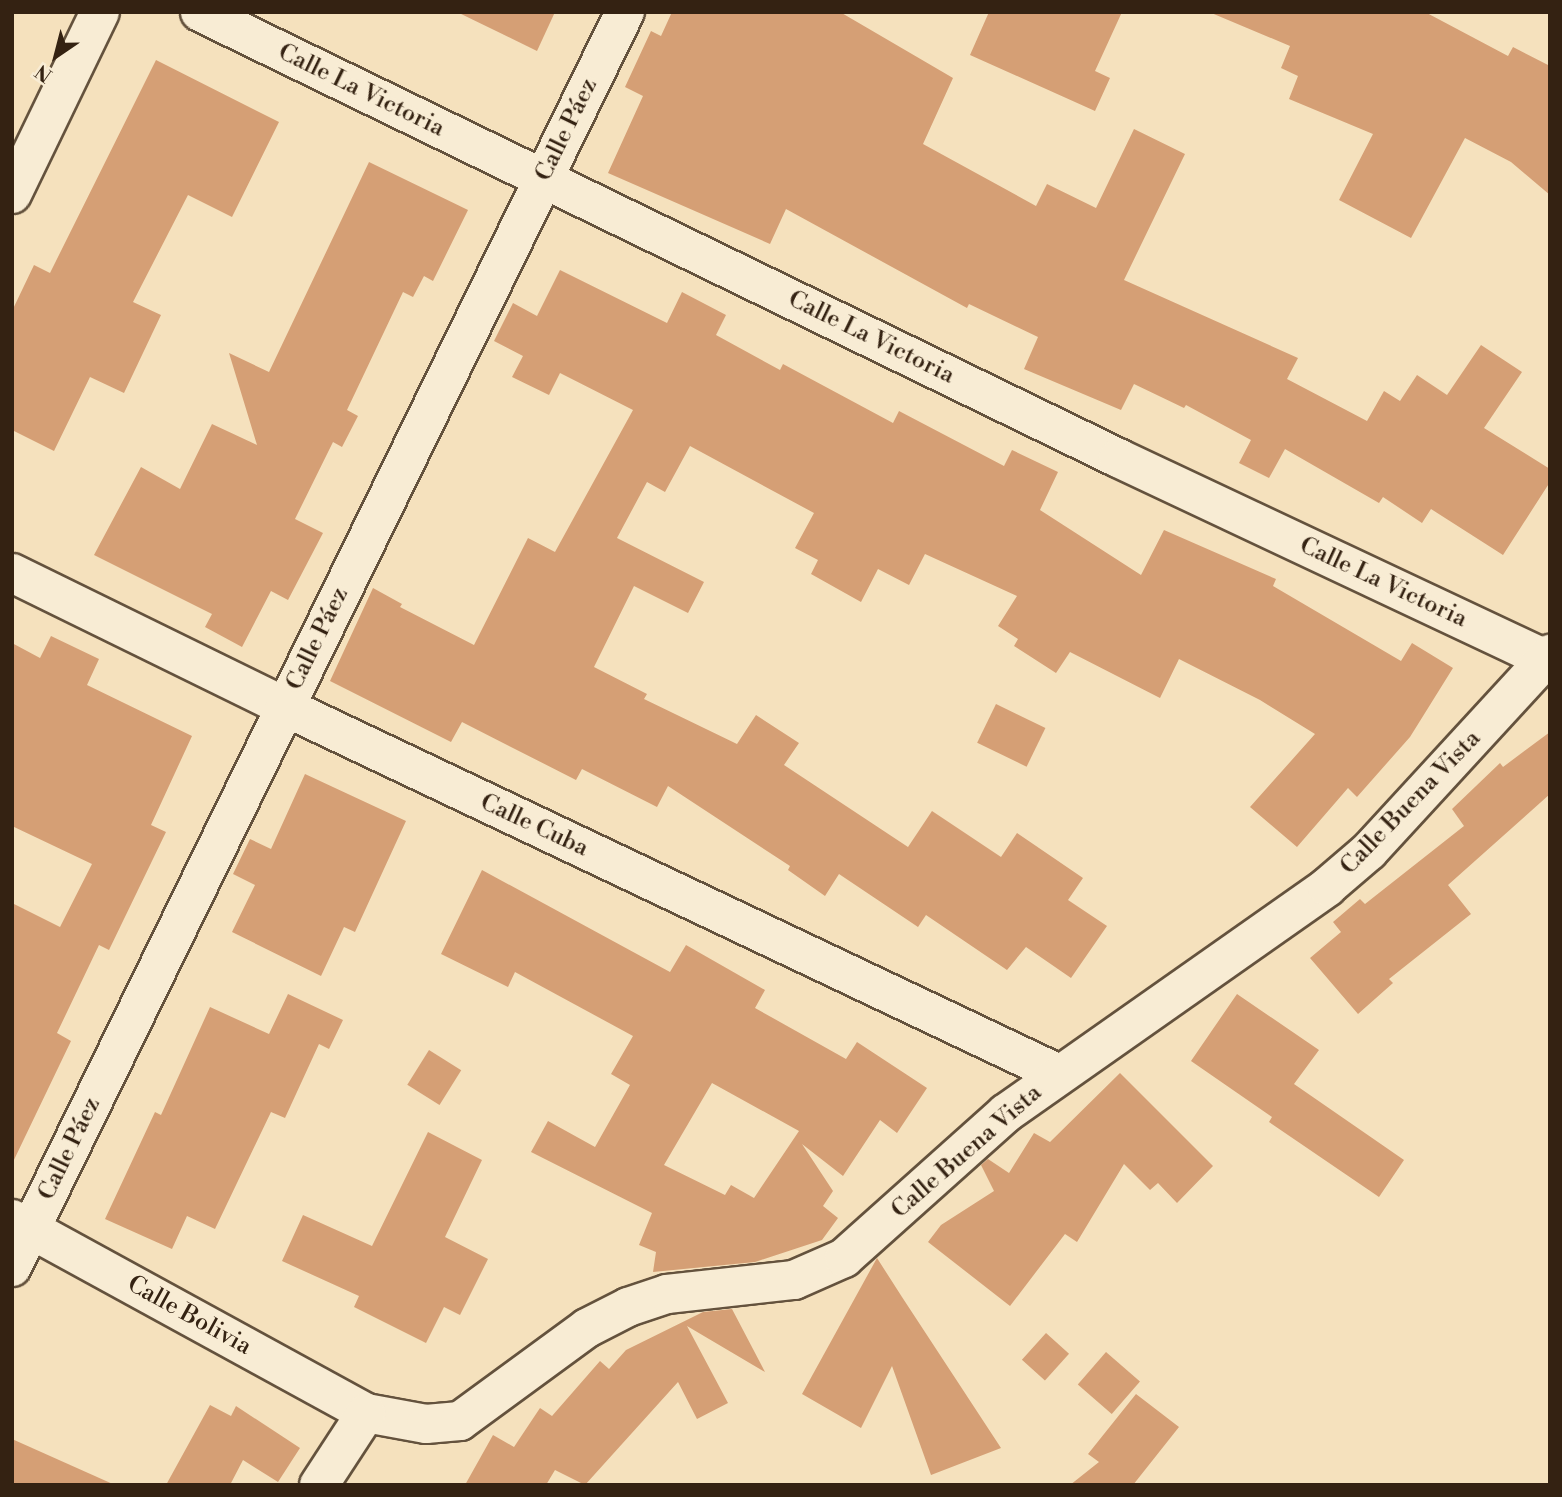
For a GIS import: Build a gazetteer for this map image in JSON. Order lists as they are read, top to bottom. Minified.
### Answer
{"streets":{"street":["Calle La Victoria","Calle Páez","Calle Buena Vista","Calle Cuba","Calle Bolivia"]},"crossings":[["Calle La Victoria","Calle Páez"],["Calle La Victoria","Calle Buena Vista"],["Calle Páez","Calle Cuba"],["Calle Páez","Calle Bolivia"],["Calle Buena Vista","Calle Cuba"],["Calle Buena Vista","Calle Bolivia"]],"north":"bottom left"}
